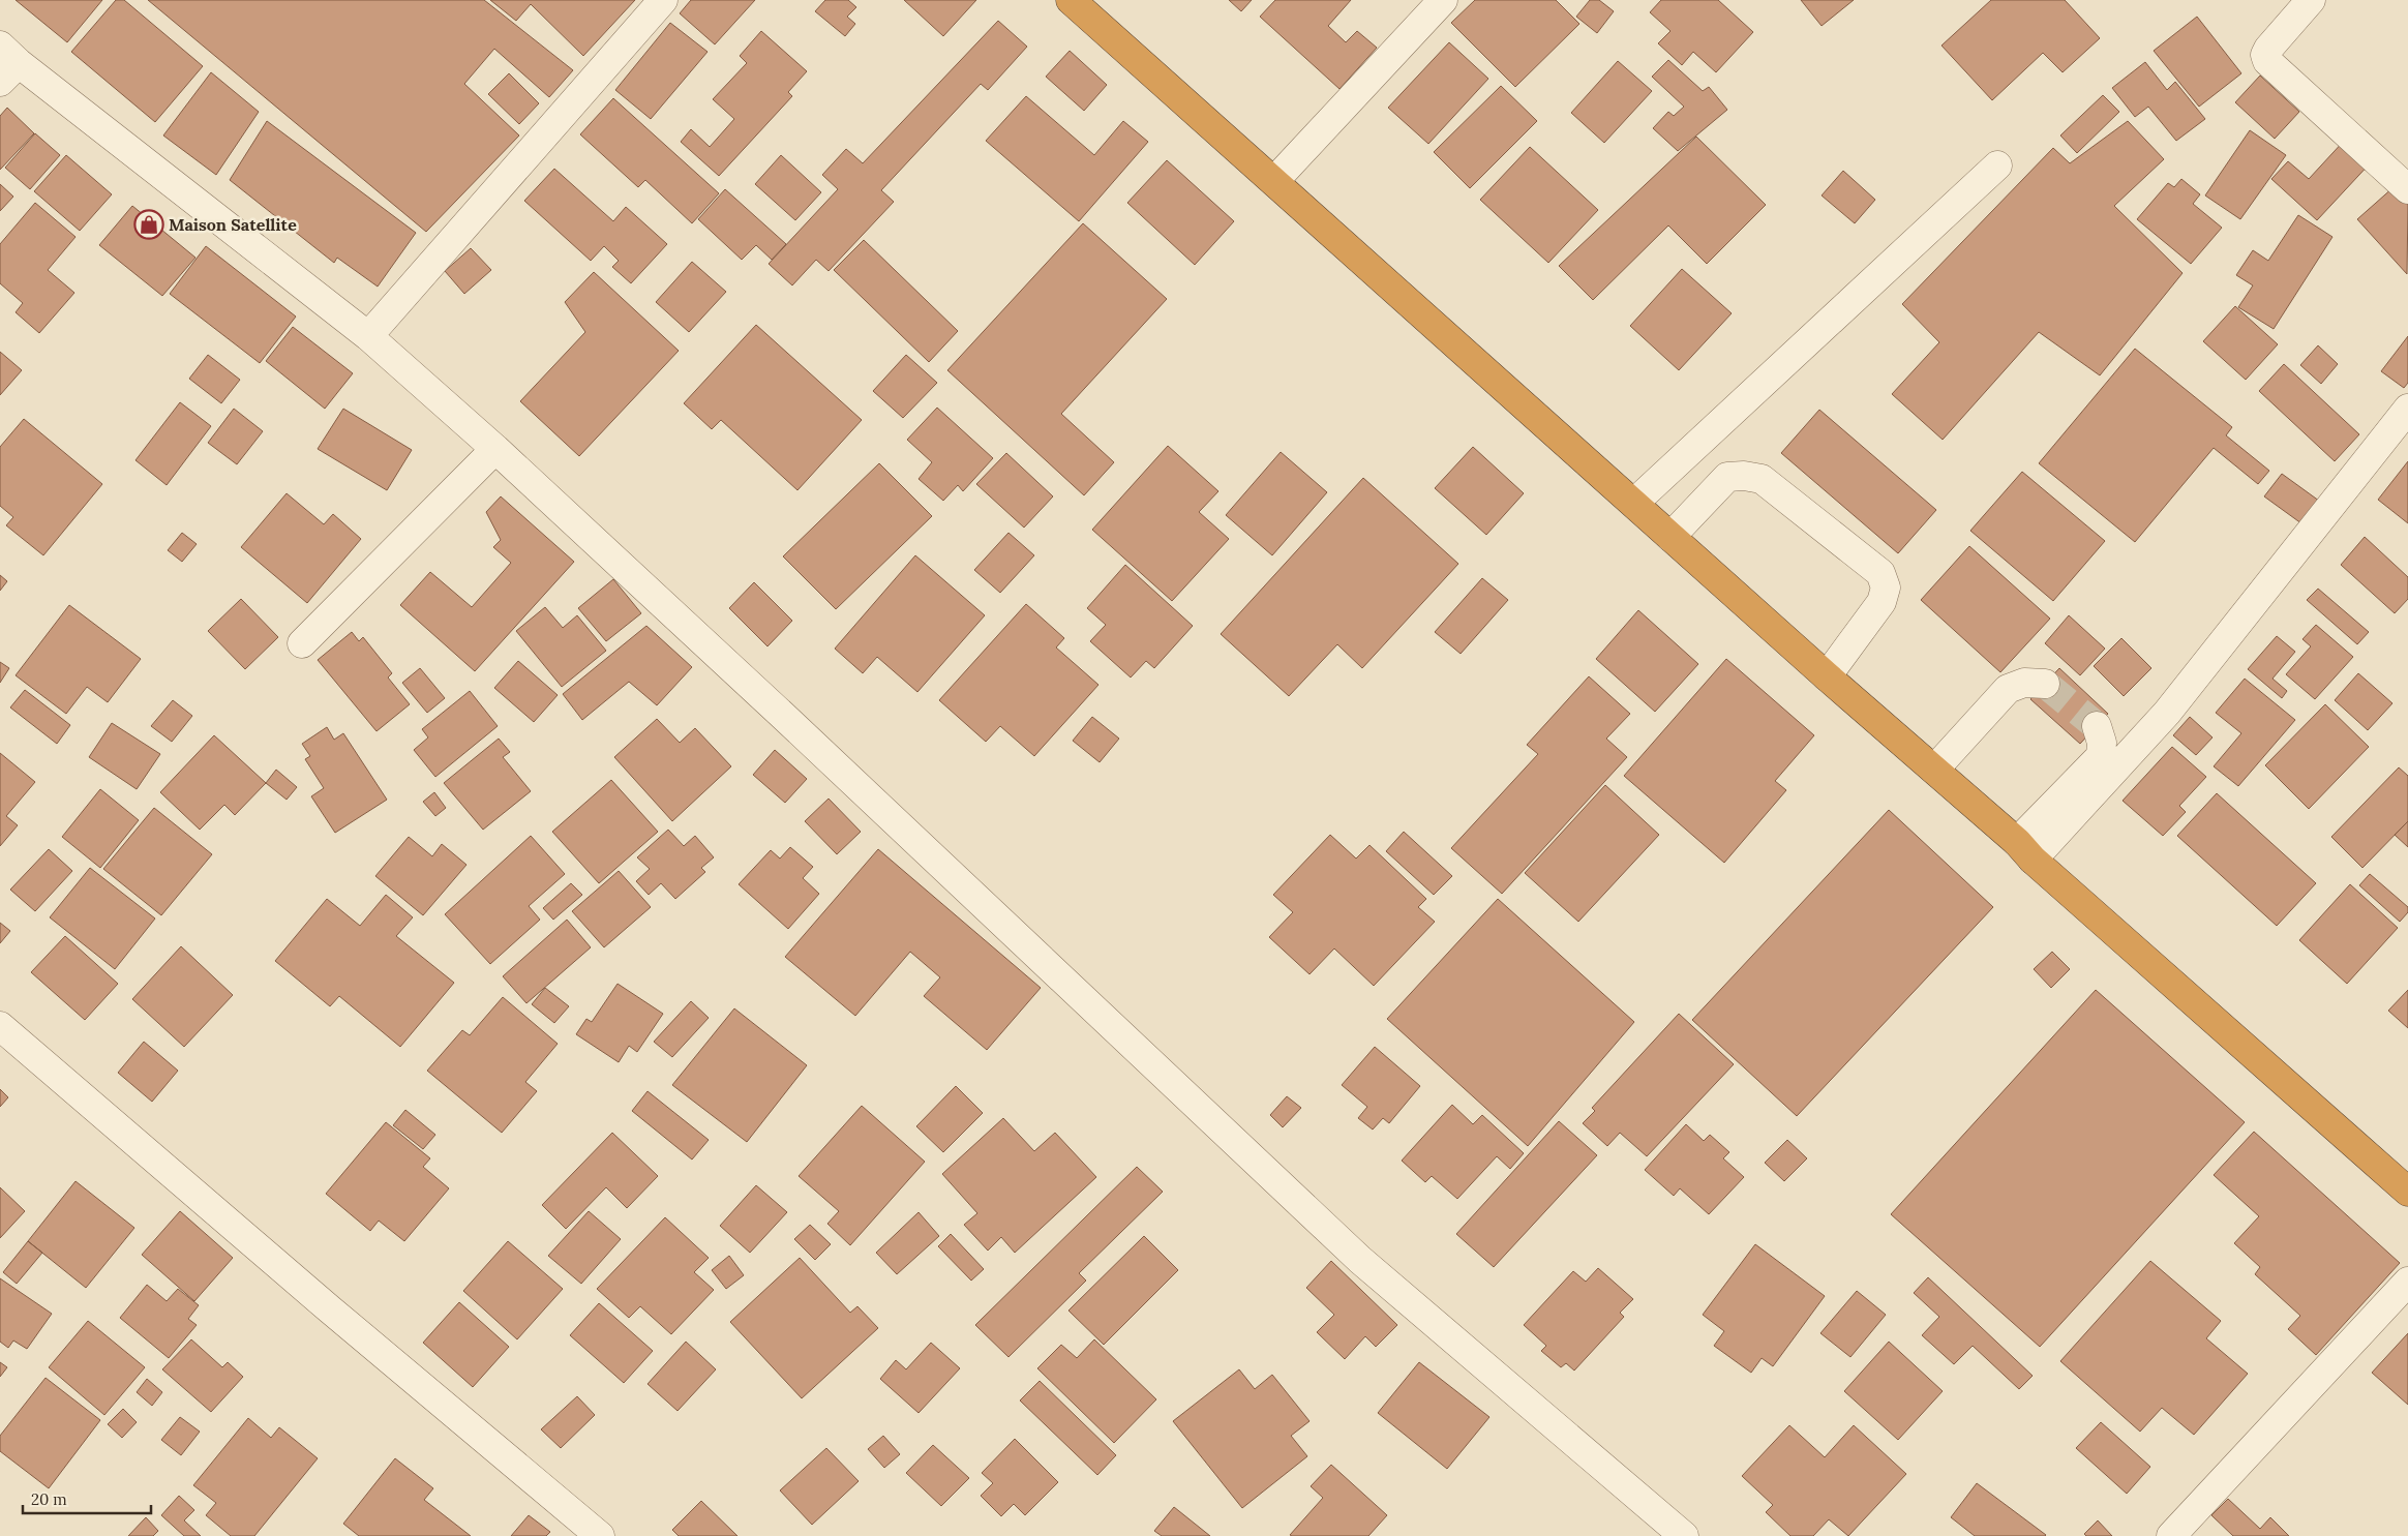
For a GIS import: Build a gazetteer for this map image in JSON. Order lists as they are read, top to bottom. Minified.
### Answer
{"places":{"shop":["Maison Satellite"]},"scale_bar":"20 m"}
